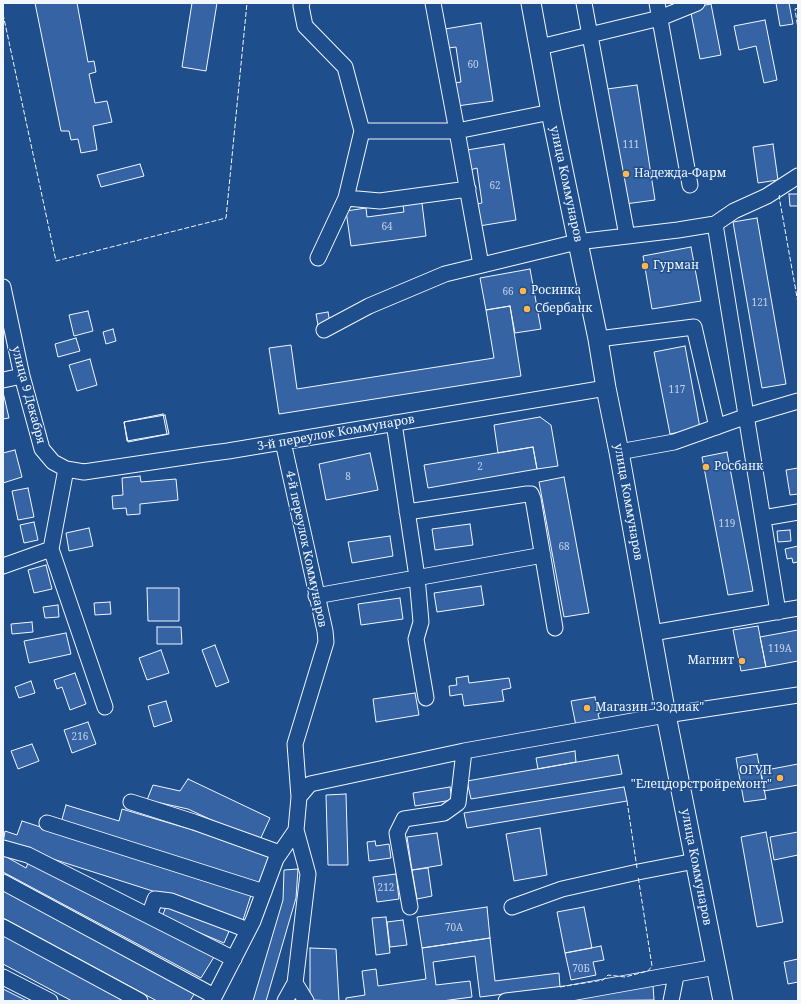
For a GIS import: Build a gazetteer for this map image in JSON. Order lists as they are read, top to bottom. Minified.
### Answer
{"streets":{"main road":["улица Коммунаров"],"street":["улица 9 Декабря","3-й переулок Коммунаров","4-й переулок Коммунаров"]},"crossings":[["улица Коммунаров","3-й переулок Коммунаров"],["улица 9 Декабря","3-й переулок Коммунаров"],["3-й переулок Коммунаров","4-й переулок Коммунаров"]],"places":["Надежда-Фарм","Гурман","Росинка","Сбербанк","Росбанк","Магнит","Магазин \"Зодиак\"","ОГУП \"Елецдорстройремонт\""],"house_numbers":["60","111","62","64","66","121","117","2","8","119","68","119А","216","212","70А","70Б"]}
